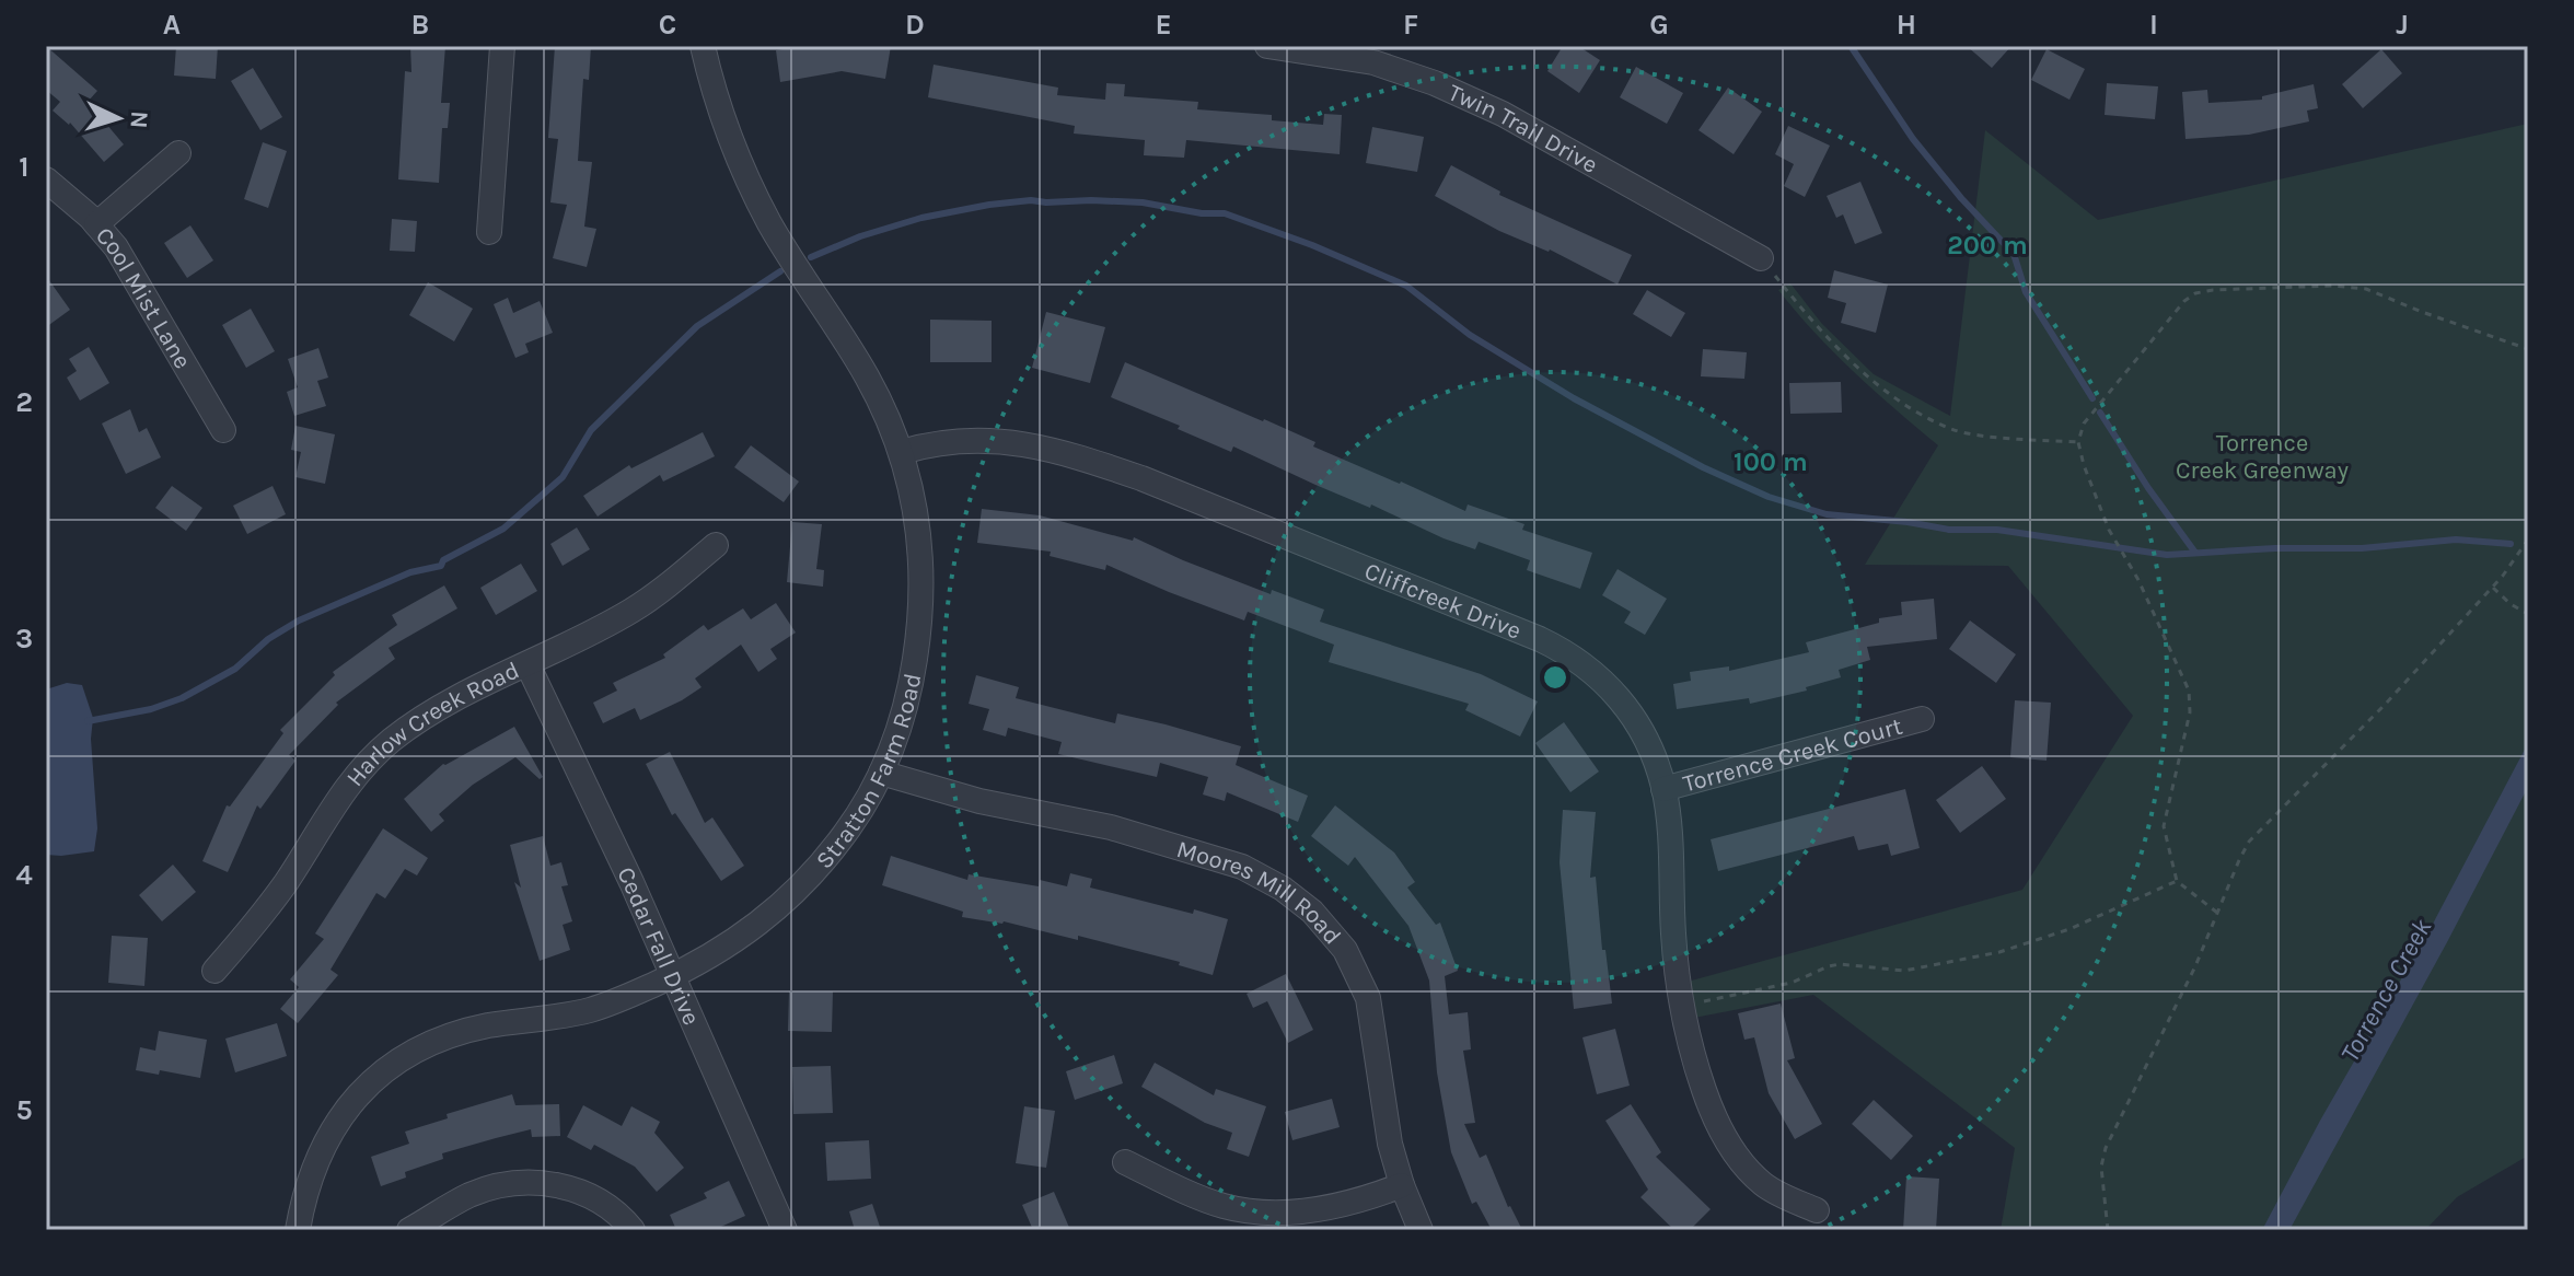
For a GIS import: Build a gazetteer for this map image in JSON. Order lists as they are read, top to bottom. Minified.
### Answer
{"streets":{"street":["Twin Trail Drive","Cool Mist Lane","Cliffcreek Drive","Harlow Creek Road","Torrence Creek Court","Stratton Farm Road","Moores Mill Road","Cedar Fall Drive"]},"crossings":[["Cliffcreek Drive","Torrence Creek Court"],["Cliffcreek Drive","Stratton Farm Road"],["Harlow Creek Road","Cedar Fall Drive"],["Stratton Farm Road","Moores Mill Road"],["Stratton Farm Road","Cedar Fall Drive"]],"water":["Torrence Creek"],"parks":["Torrence Creek Greenway"],"north":"right","grid":{"columns":["A","B","C","D","E","F","G","H","I","J"],"rows":["1","2","3","4","5"]},"rings":["200 m","100 m"]}
